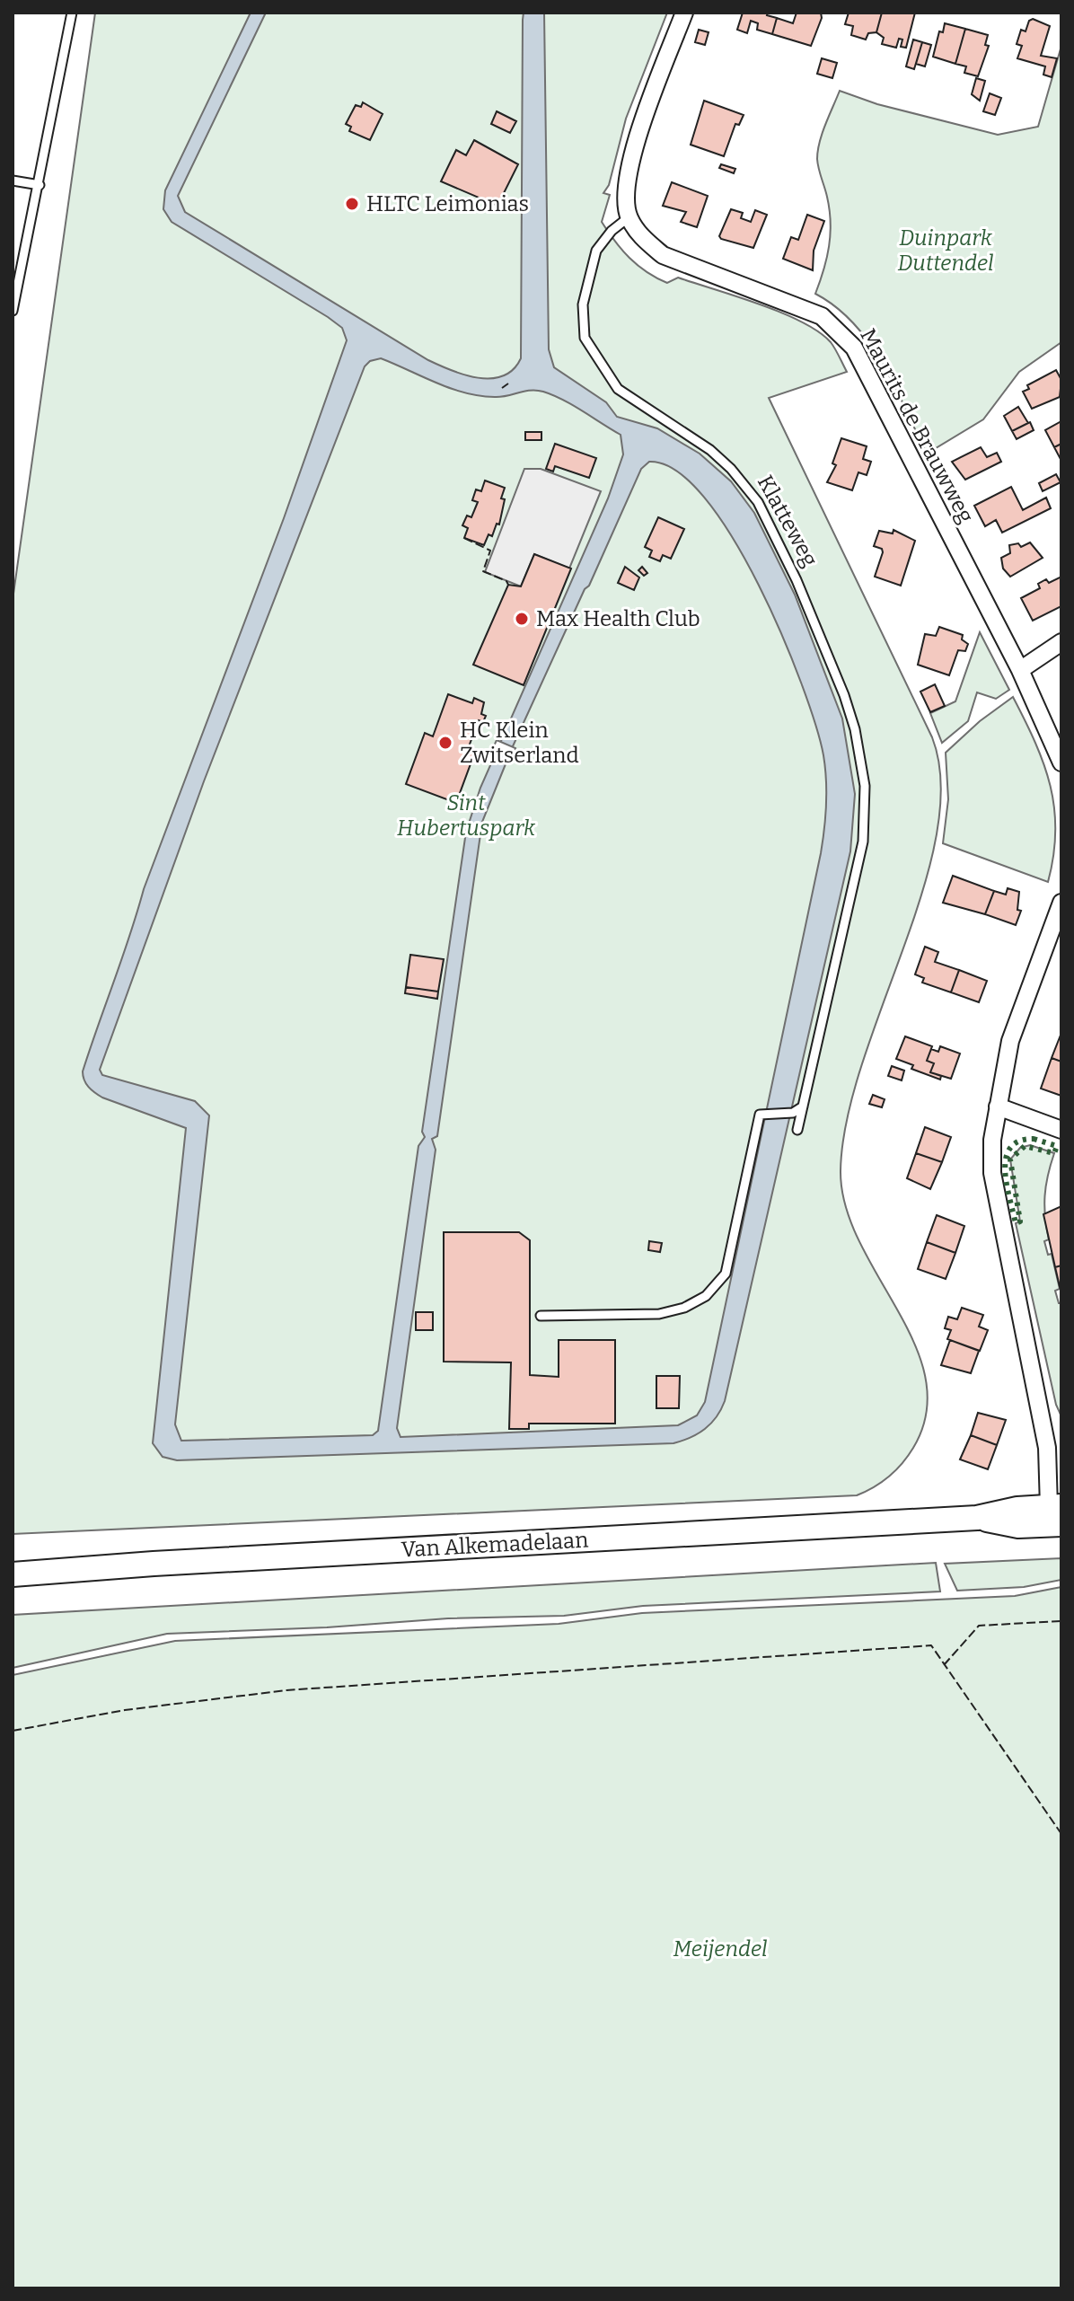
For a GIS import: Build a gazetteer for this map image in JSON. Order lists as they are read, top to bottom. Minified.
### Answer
{"streets":{"main road":["Van Alkemadelaan"],"street":["Maurits de Brauwweg"],"lane":["Klatteweg"]},"crossings":[["Maurits de Brauwweg","Klatteweg"]],"parks":["Duinpark Duttendel","Sint Hubertuspark","Meijendel"],"places":["HLTC Leimonias","Max Health Club","HC Klein Zwitserland"]}
